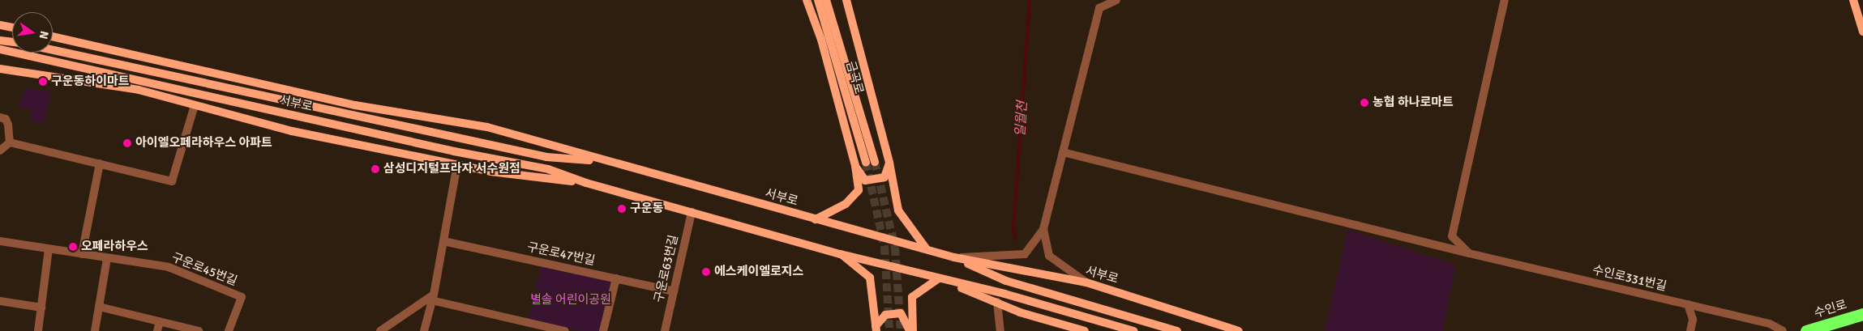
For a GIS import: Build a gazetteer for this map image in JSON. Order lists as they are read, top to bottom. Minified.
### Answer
{"streets":{"highway":["수인로"],"main road":["금곡로","서부로"],"street":["구운로47번길","구운로63번길","구운로45번길","수인로331번길"]},"crossings":[["서부로","구운로63번길"],["구운로47번길","구운로63번길"]],"water":["일월천"],"parks":["별솔 어린이공원"],"places":["구운동하이마트","농협 하나로마트","아이엘오페라하우스 아파트","삼성디지털프라자 서수원점","구운동","오페라하우스","에스케이엘로지스"],"north":"right"}
